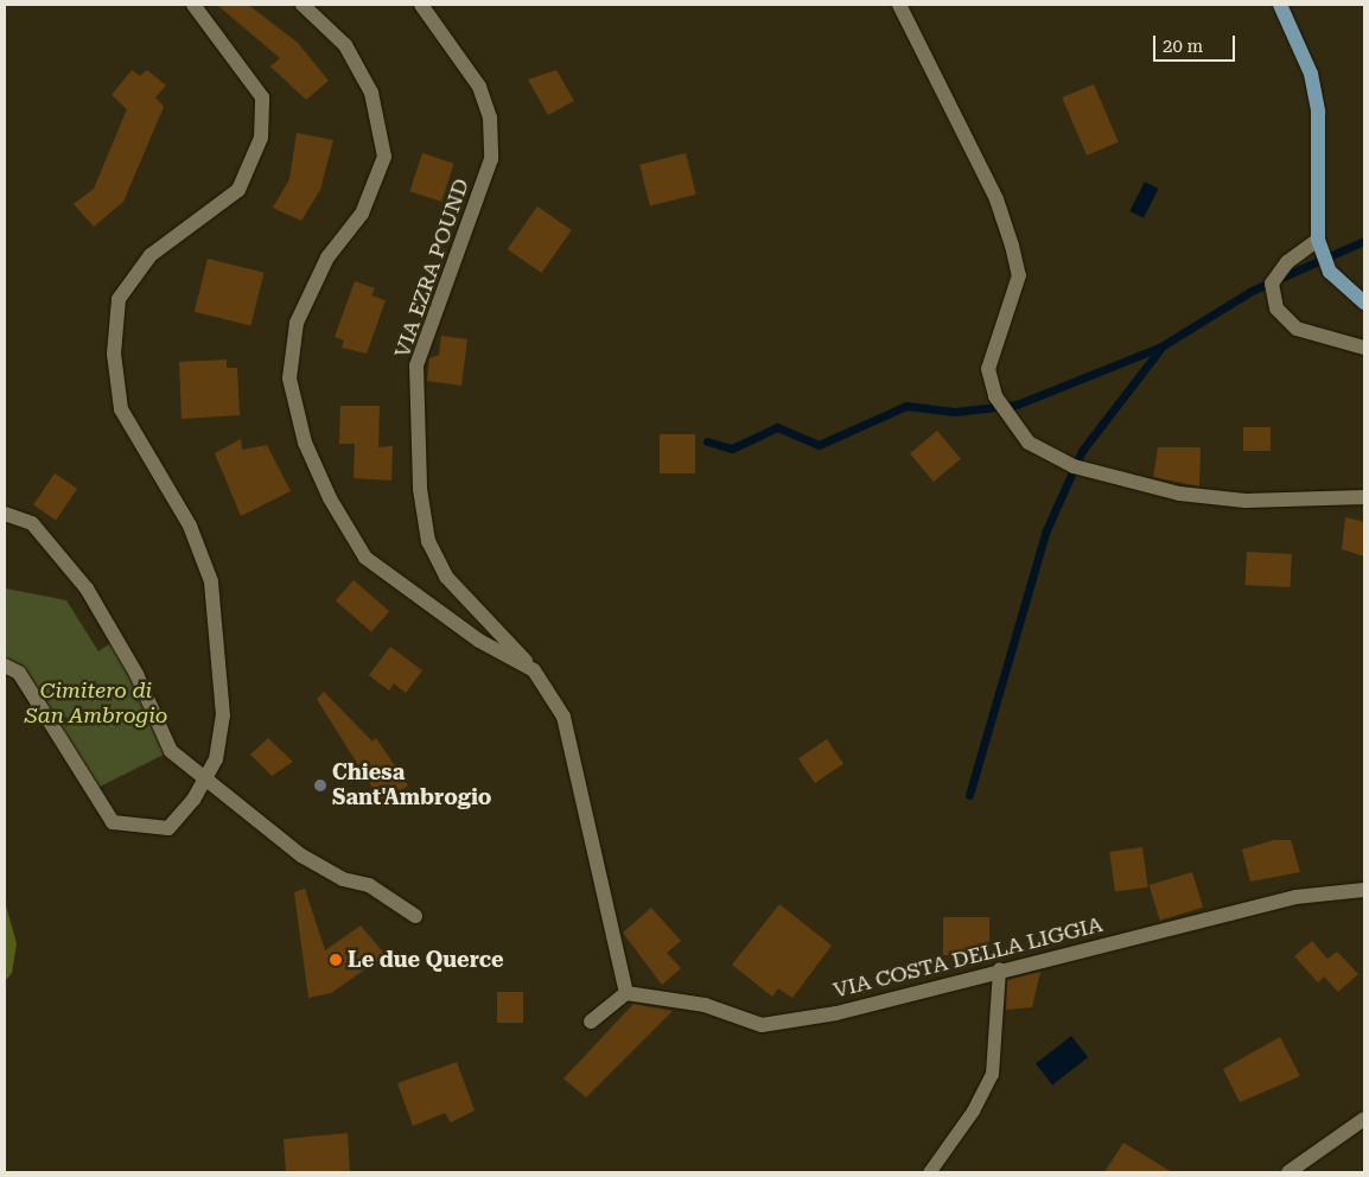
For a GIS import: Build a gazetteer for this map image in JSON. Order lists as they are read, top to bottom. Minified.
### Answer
{"streets":{"street":["VIA EZRA POUND","VIA COSTA DELLA LIGGIA"]},"crossings":[["VIA EZRA POUND","VIA COSTA DELLA LIGGIA"]],"parks":["Cimitero di San Ambrogio"],"places":["Chiesa Sant'Ambrogio","Le due Querce"],"scale_bar":"20 m"}
